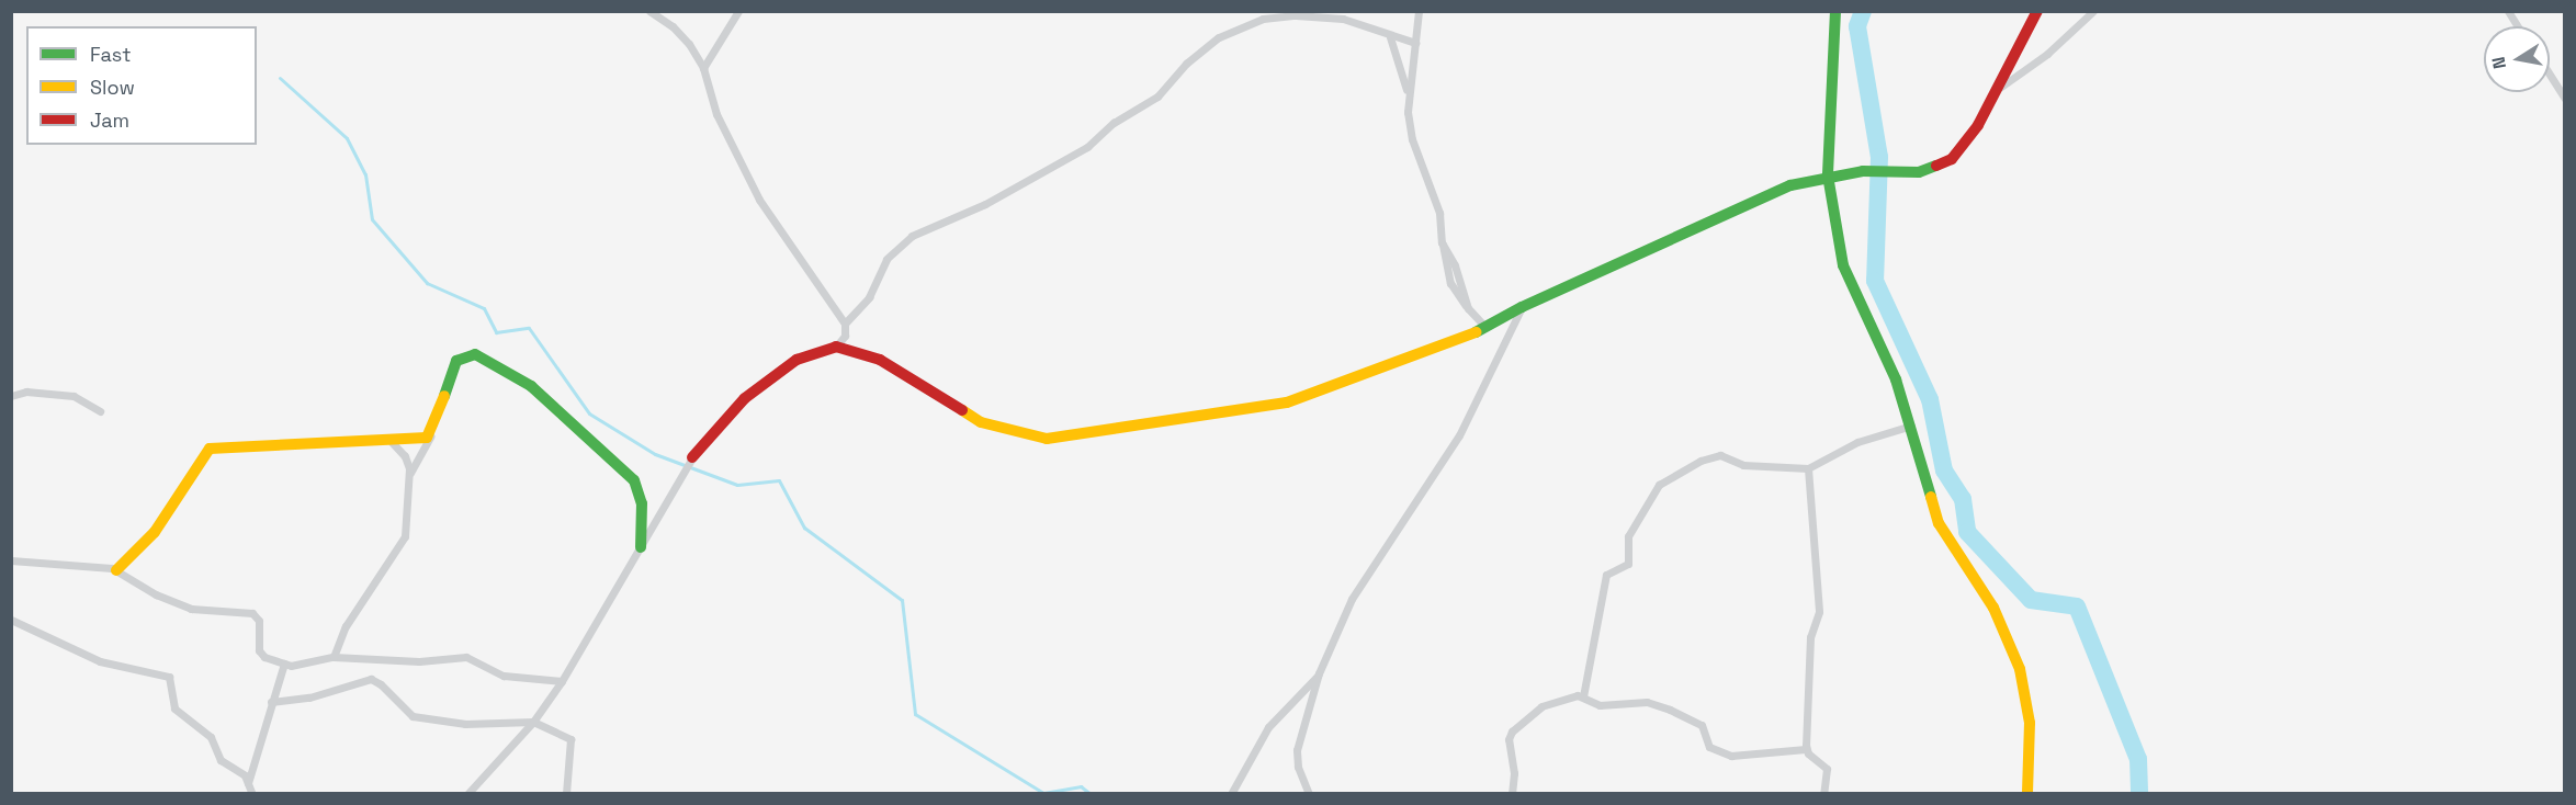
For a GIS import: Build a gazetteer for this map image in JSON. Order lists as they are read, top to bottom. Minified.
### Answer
{"legend":["Fast","Slow","Jam"],"north":"left"}
